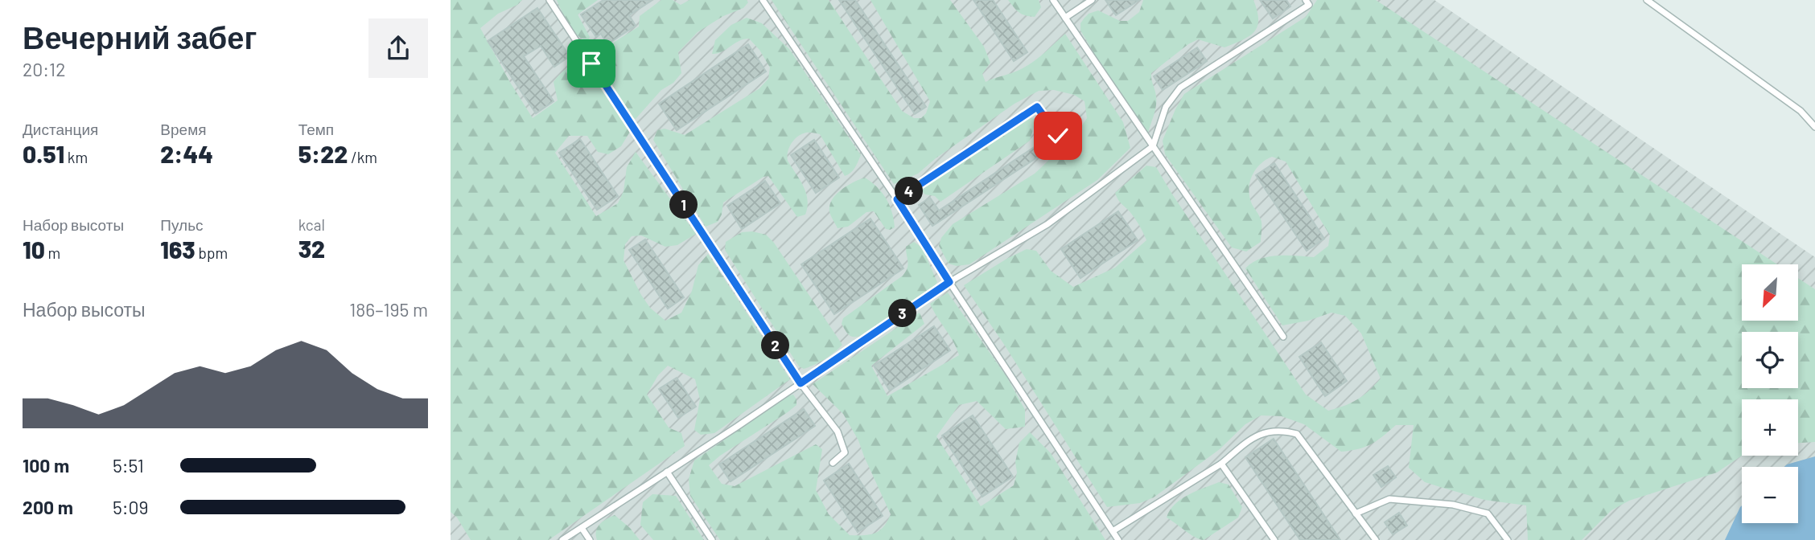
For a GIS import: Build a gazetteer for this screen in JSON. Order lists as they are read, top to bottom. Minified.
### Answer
{"north":"bottom left","page":{"heading":["Вечерний забег","20:12"],"stats":[["Дистанция","0.51 km"],["Время","2:44"],["Темп","5:22 /km"],["Набор высоты","10 m"],["Пульс","163 bpm"],["kcal","32"]],"pins":["4","1","3","2"],"map_buttons":["+","−"],"chart":["Набор высоты","186–195 m"],"list":[{"name":"100 m","note":"5:51"},{"name":"200 m","note":"5:09"}]}}
